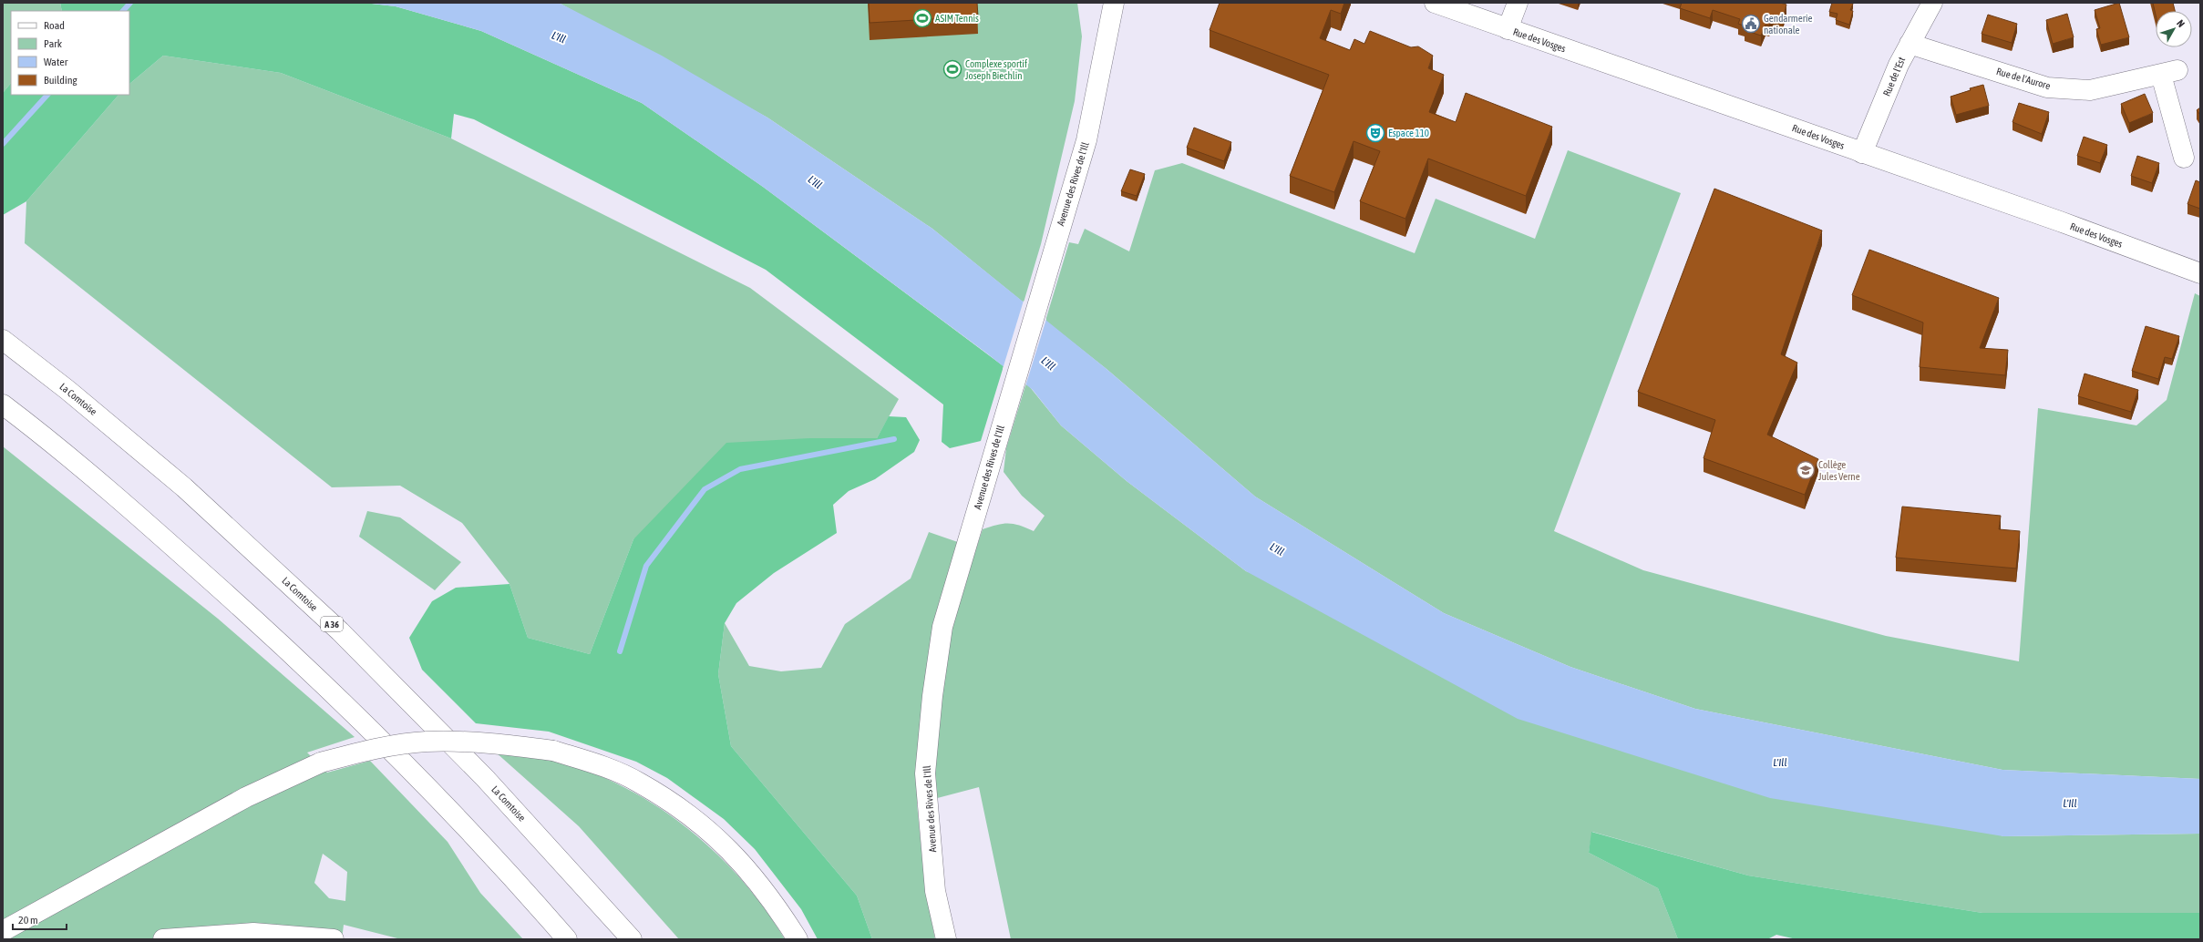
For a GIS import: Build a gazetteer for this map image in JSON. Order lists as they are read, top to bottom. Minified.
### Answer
{"streets":{"main road":["Rue des Vosges","Rue de l'Est","Rue de l'Aurore","Avenue des Rives de l'Ill","La Comtoise","A 36"]},"crossings":[["Rue des Vosges","Rue de l'Est"],["Rue de l'Est","Rue de l'Aurore"]],"water":["L'Ill"],"places":{"sports":["ASIM Tennis","Complexe sportif Joseph Biechlin"],"public building":["Gendarmerie nationale"],"theatre":["Espace 110"],"school or university":["Collège Jules Verne"]},"legend":["Road","Park","Water","Building"],"scale_bar":"20 m","north":"top right"}
